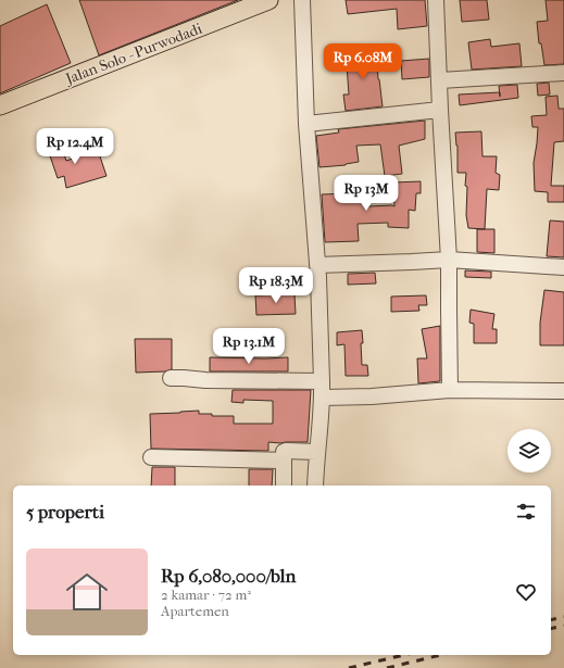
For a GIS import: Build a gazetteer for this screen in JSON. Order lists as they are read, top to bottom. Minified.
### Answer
{"streets":{"main road":["Jalan Solo - Purwodadi"]},"page":{"price":["Rp 6.08M","Rp 12.4M","Rp 13M","Rp 18.3M","Rp 13.1M"],"heading":"5 properti","list":[{"name":"Rp 6,080,000/bln","note":"2 kamar · 72 m² · Apartemen"}]}}
